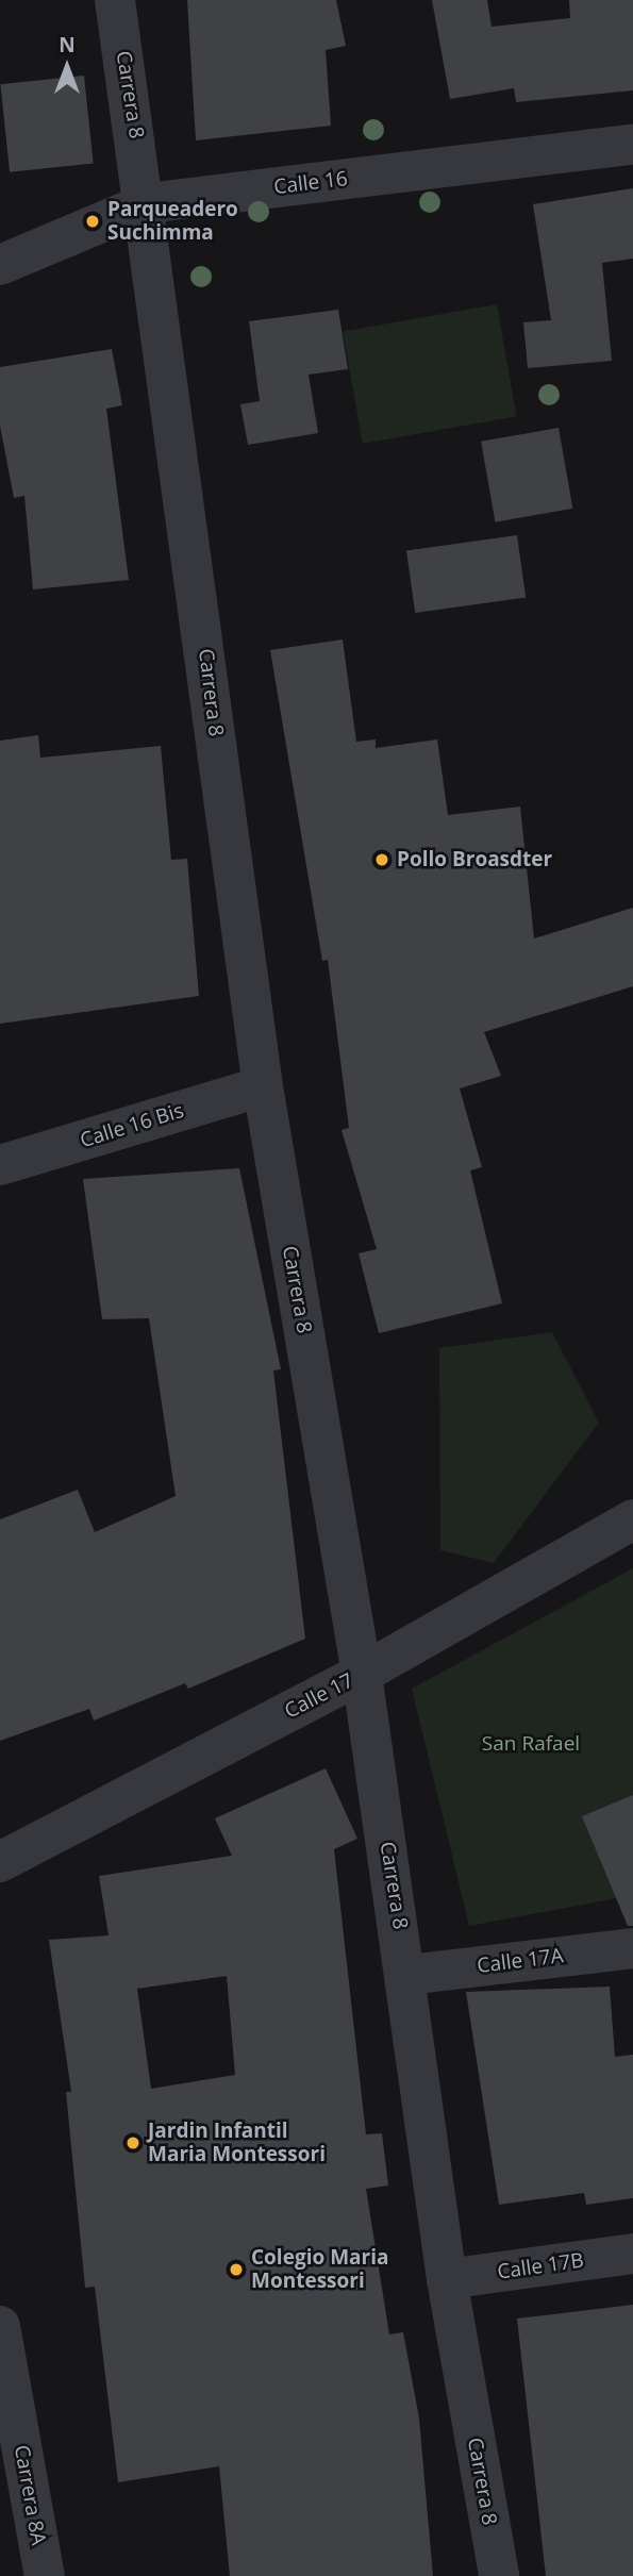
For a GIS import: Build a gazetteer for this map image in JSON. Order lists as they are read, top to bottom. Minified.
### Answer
{"streets":{"street":["Carrera 8","Calle 16","Calle 16 Bis","Calle 17","Calle 17A","Calle 17B","Carrera 8A"]},"crossings":[["Carrera 8","Calle 16"],["Carrera 8","Calle 16 Bis"],["Carrera 8","Calle 17"],["Carrera 8","Calle 17A"],["Carrera 8","Calle 17B"]],"parks":["San Rafael"],"places":["Parqueadero Suchimma","Pollo Broasdter","Jardin Infantil Maria Montessori","Colegio Maria Montessori"],"north":"top"}
